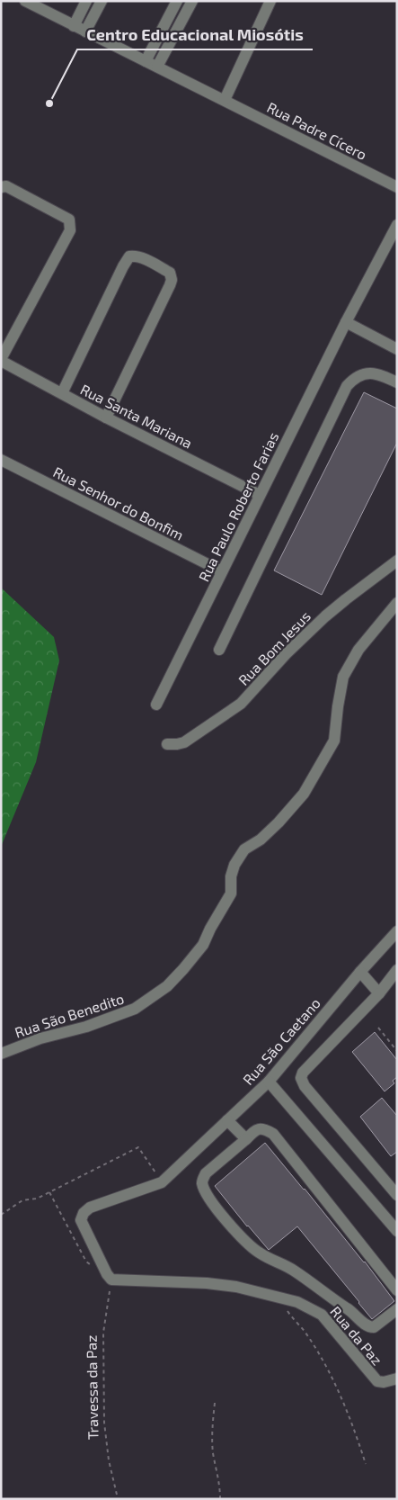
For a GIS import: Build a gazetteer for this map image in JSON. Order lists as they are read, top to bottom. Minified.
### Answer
{"streets":{"street":["Rua Padre Cícero","Rua Santa Mariana","Rua Senhor do Bonfim","Rua Paulo Roberto Farias","Rua Bom Jesus","Rua São Benedito","Rua São Caetano","Rua da Paz"],"path":["Travessa da Paz"]},"crossings":[["Rua Santa Mariana","Rua Paulo Roberto Farias"],["Rua Senhor do Bonfim","Rua Paulo Roberto Farias"],["Rua da Paz","Travessa da Paz"]],"places":["Centro Educacional Miosótis"]}
